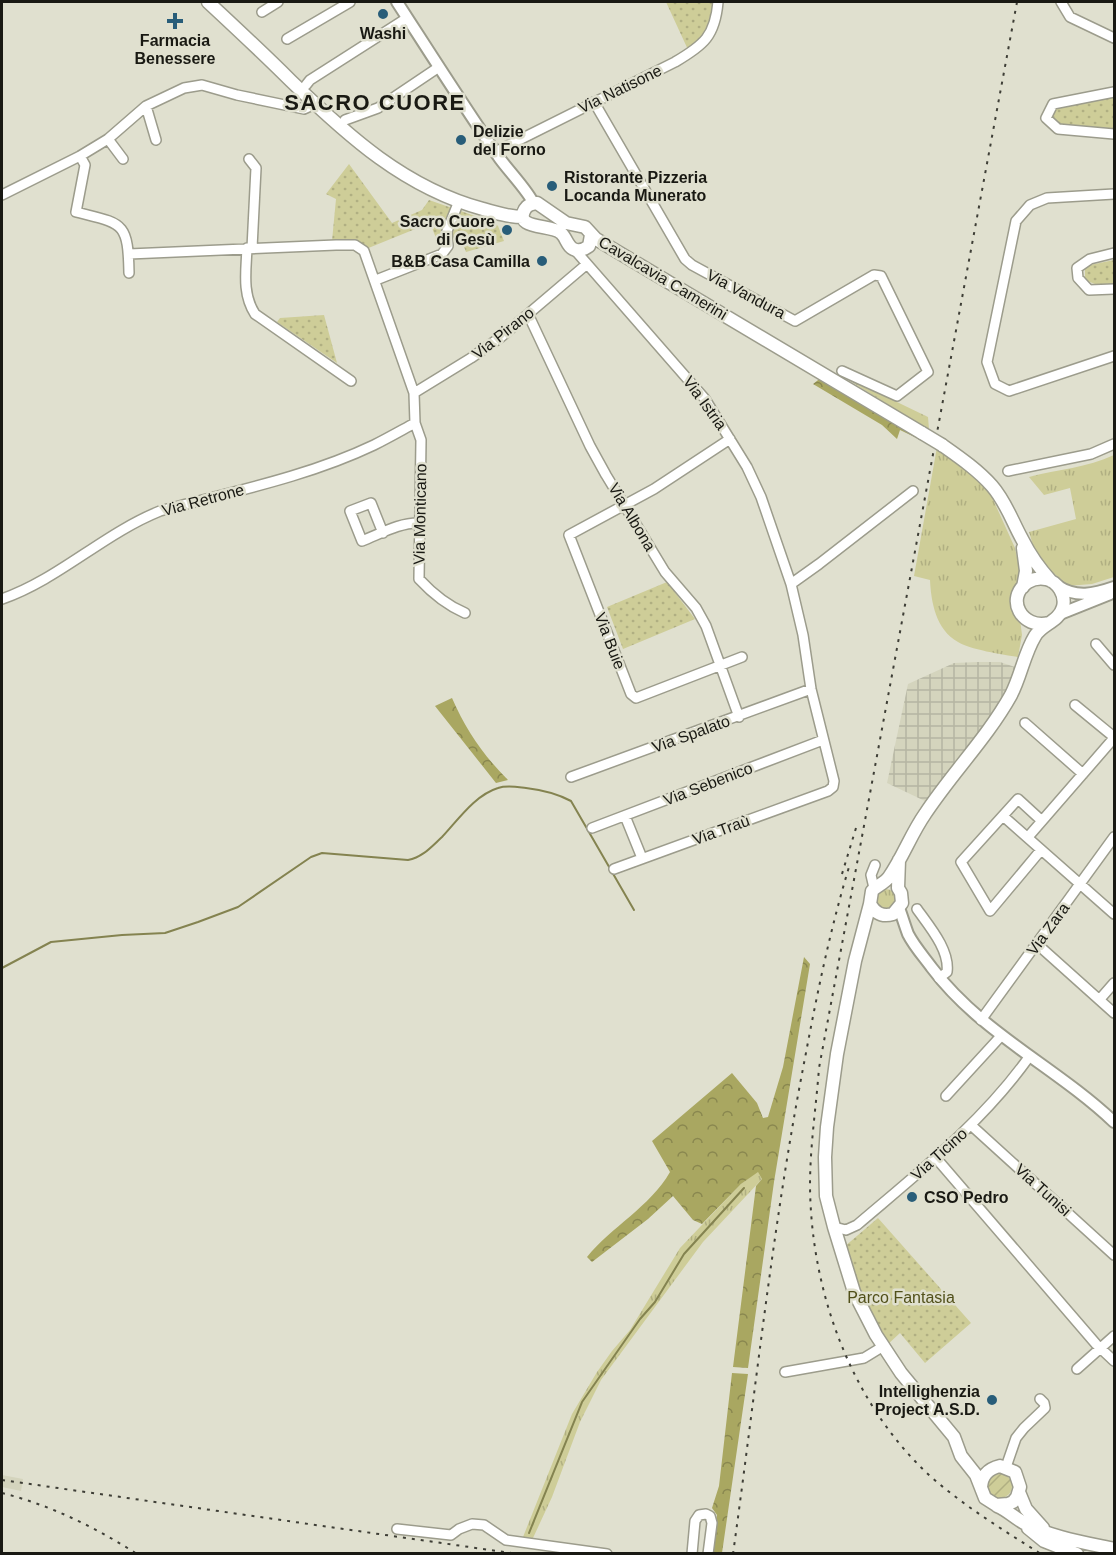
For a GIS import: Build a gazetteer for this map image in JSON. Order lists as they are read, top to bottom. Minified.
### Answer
{"streets":{"main road":["Cavalcavia Camerini"],"street":["Via Natisone","Via Vandura","Via Pirano","Via Istria","Via Retrone","Via Monticano","Via Albona","Via Buie","Via Spalato","Via Sebenico","Via Traù","Via Zara","Via Ticino","Via Tunisi"]},"crossings":[["Via Natisone","Via Vandura"],["Cavalcavia Camerini","Via Istria"],["Via Pirano","Via Istria"],["Via Pirano","Via Monticano"],["Via Pirano","Via Albona"],["Via Istria","Via Spalato"],["Via Istria","Via Sebenico"],["Via Istria","Via Traù"],["Via Retrone","Via Monticano"],["Via Albona","Via Buie"],["Via Albona","Via Spalato"],["Via Ticino","Via Tunisi"]],"districts":["SACRO CUORE"],"parks":["Parco Fantasia"],"places":{"other":["Washi","Delizie del Forno","Ristorante Pizzeria Locanda Munerato","Sacro Cuore di Gesù","B&B Casa Camilla","CSO Pedro","Intellighenzia Project A.S.D."],"health":["Farmacia Benessere"]}}
